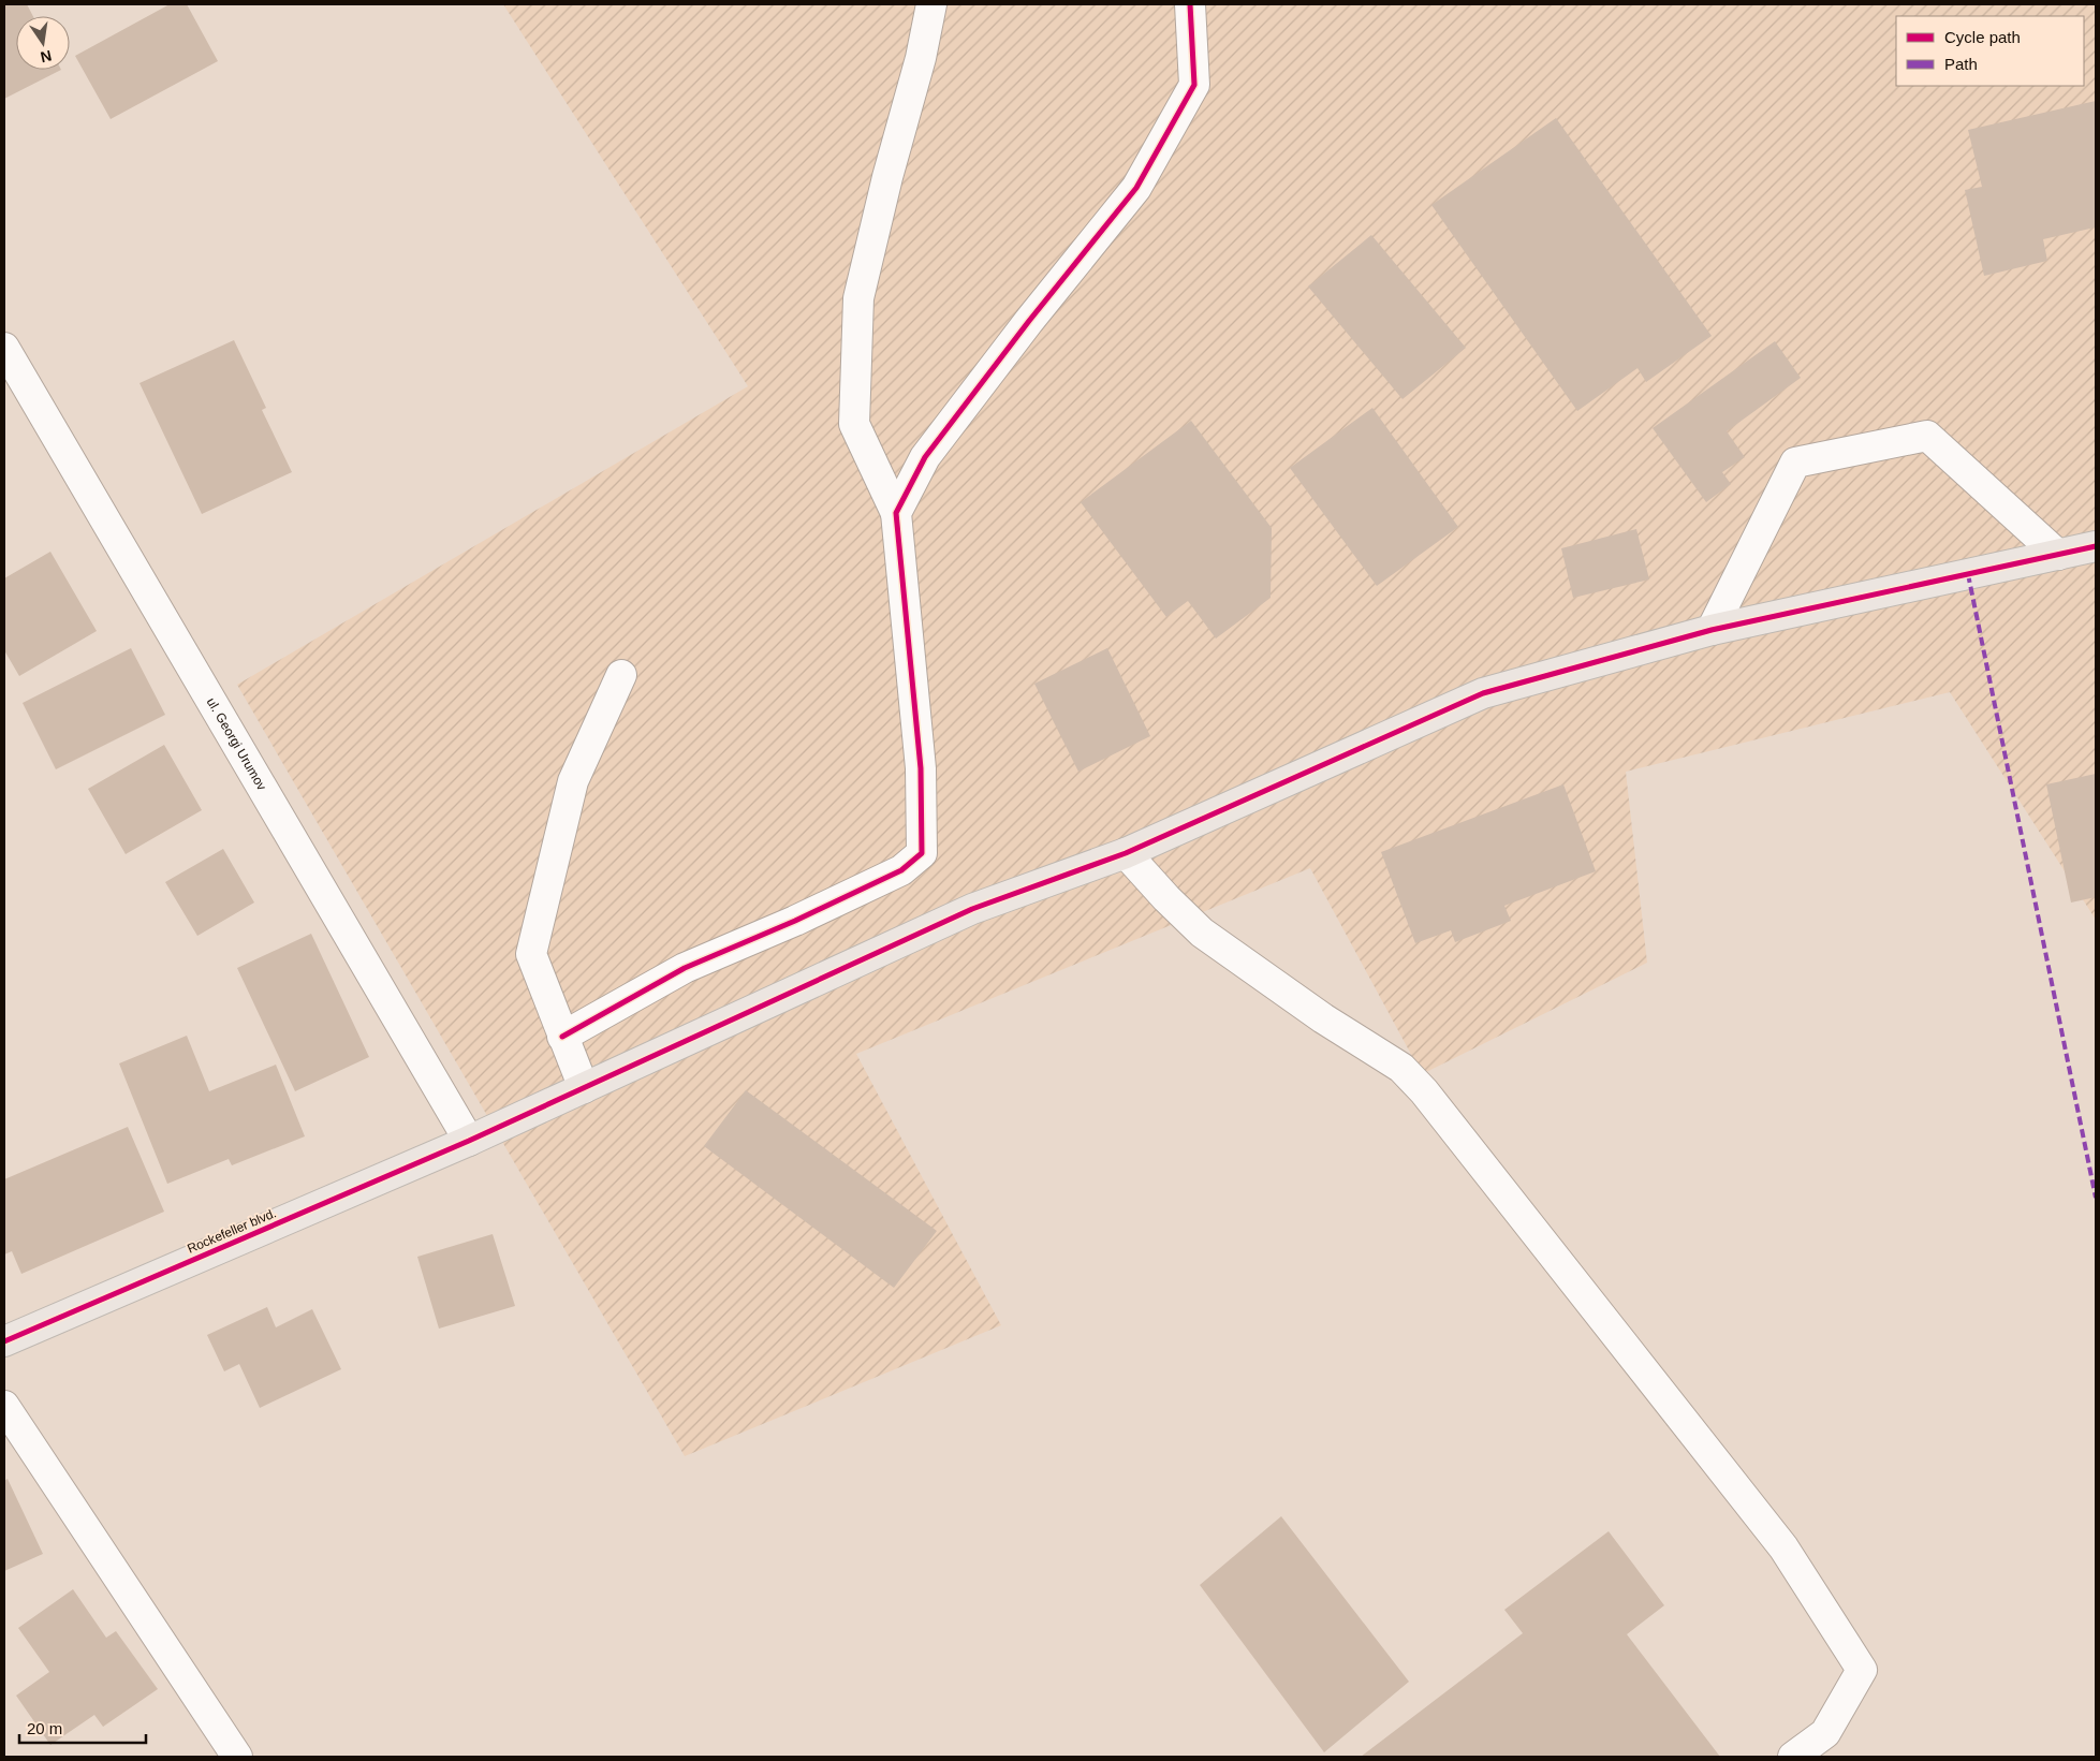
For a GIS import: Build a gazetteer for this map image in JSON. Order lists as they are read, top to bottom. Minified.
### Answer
{"streets":{"main road":["Rockefeller blvd."],"street":["ul. Georgi Urumov"]},"crossings":[["ul. Georgi Urumov","Rockefeller blvd."]],"legend":["Cycle path","Path"],"scale_bar":"20 m","north":"bottom"}
